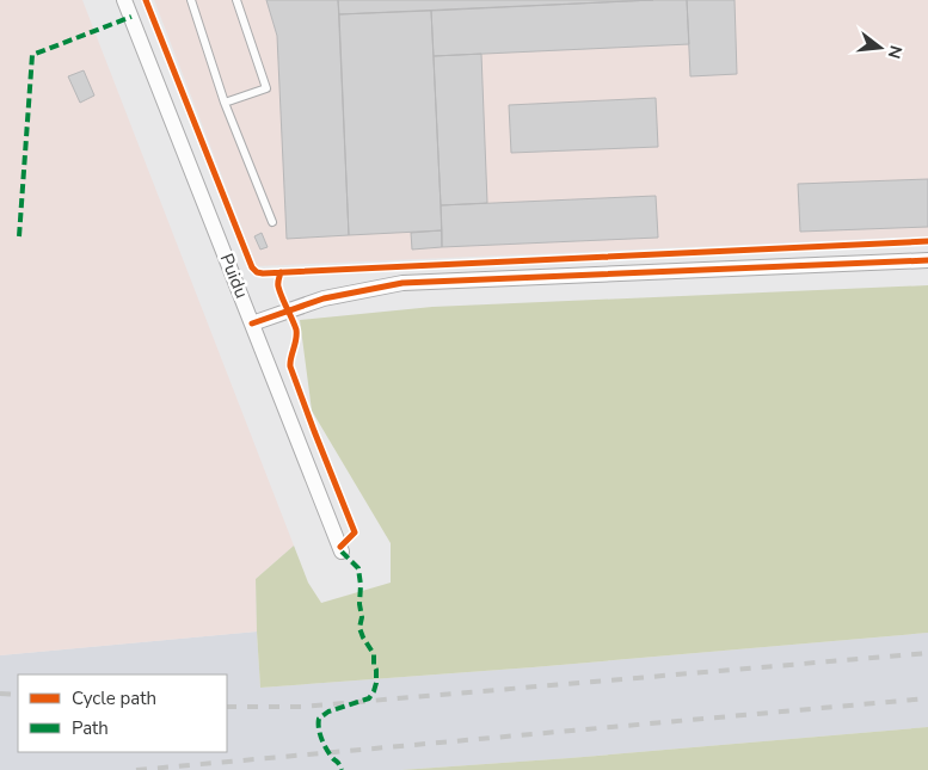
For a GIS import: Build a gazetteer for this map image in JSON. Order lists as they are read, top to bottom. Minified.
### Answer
{"streets":{"street":["Puidu"]},"legend":["Cycle path","Path"],"north":"right"}
